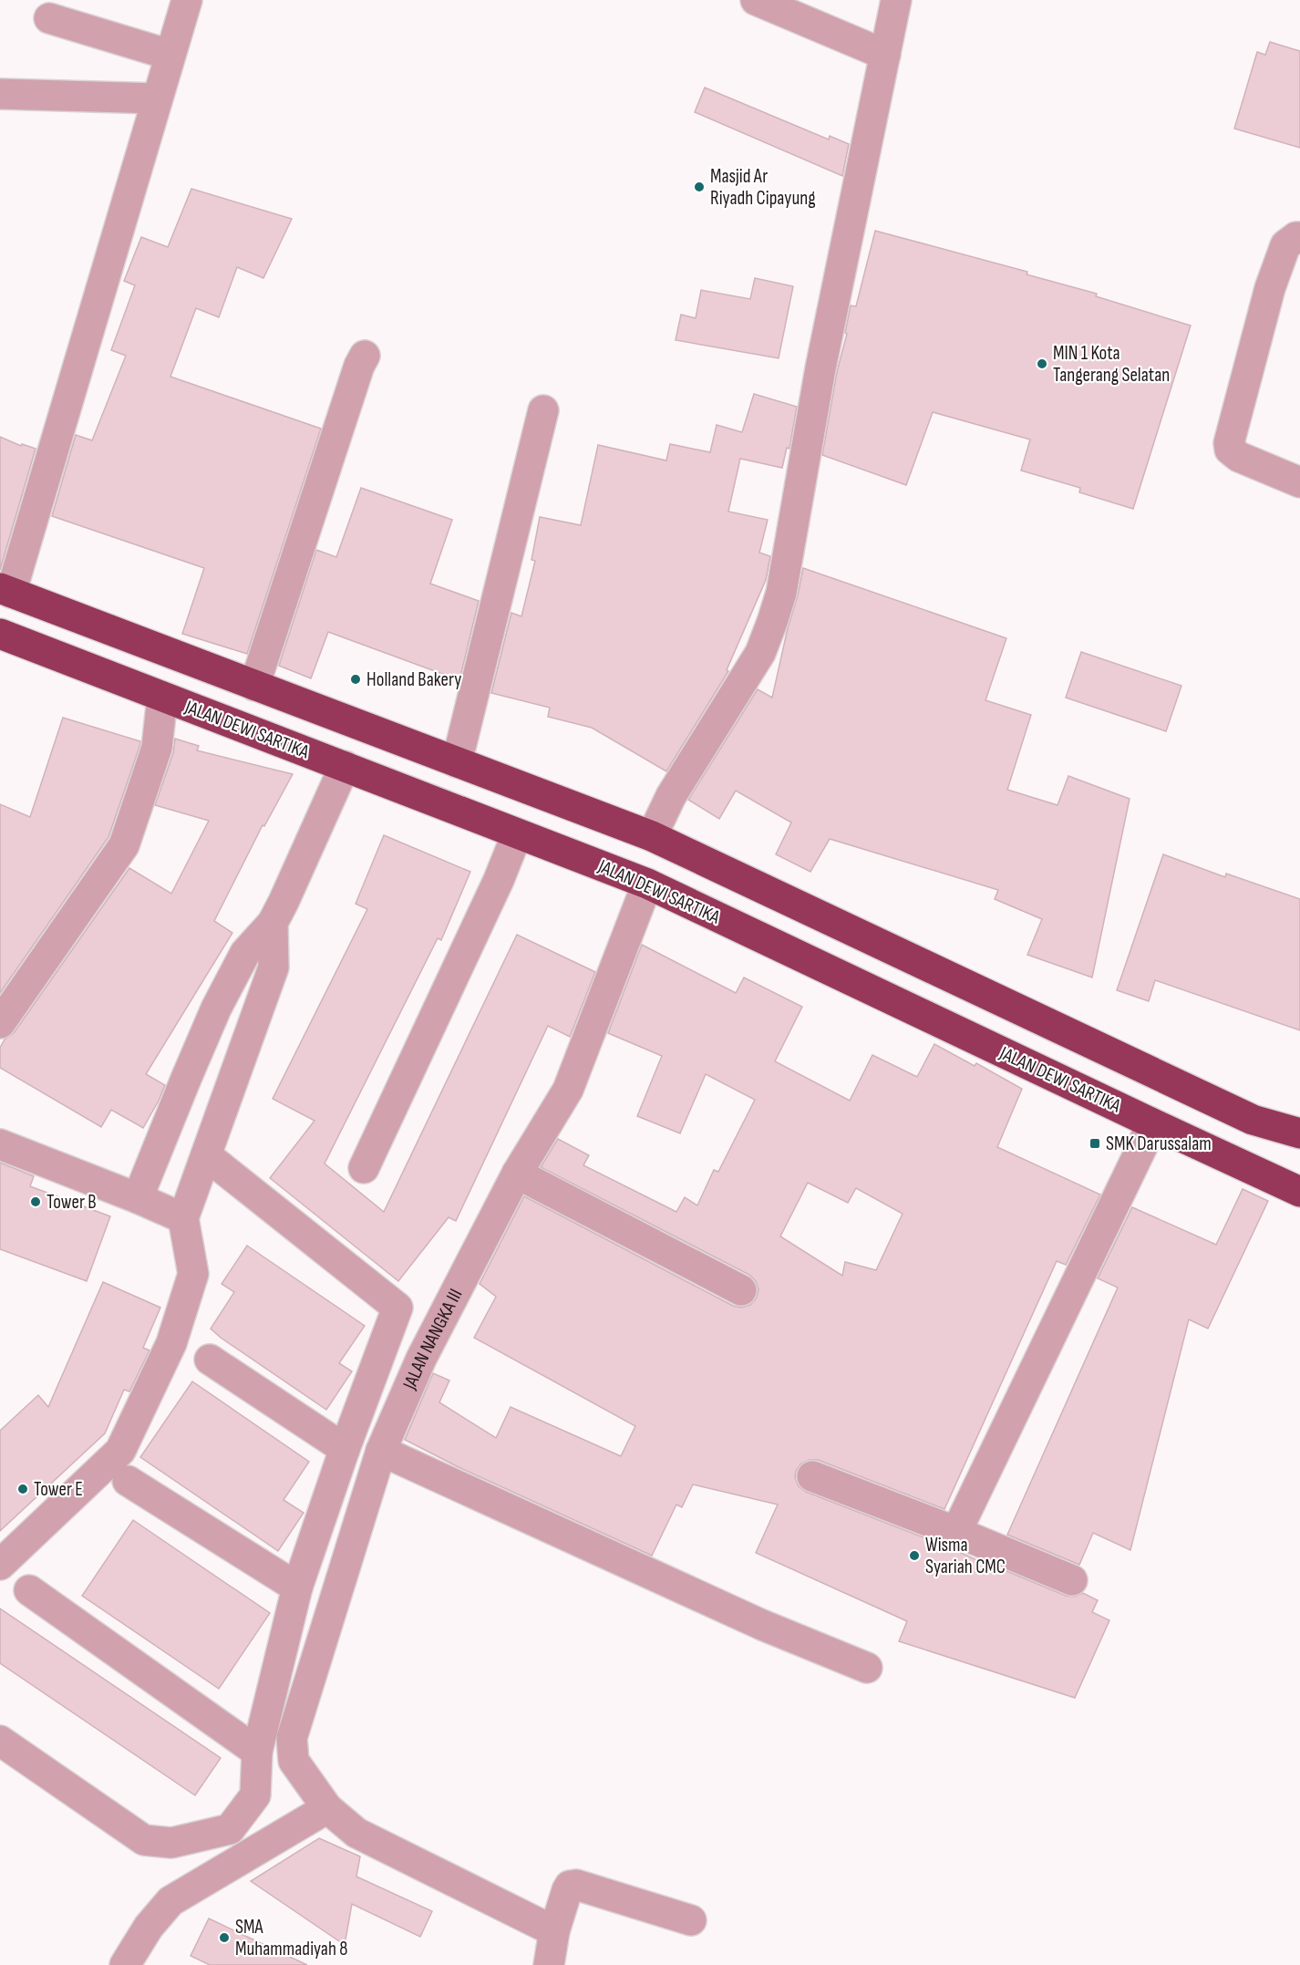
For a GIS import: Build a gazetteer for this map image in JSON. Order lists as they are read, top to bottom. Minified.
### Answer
{"streets":{"highway":["JALAN DEWI SARTIKA"],"street":["JALAN NANGKA III"]},"crossings":[["JALAN DEWI SARTIKA","JALAN NANGKA III"]],"places":{"other":["Masjid Ar Riyadh Cipayung","MIN 1 Kota Tangerang Selatan","Holland Bakery","Tower B","Tower E","Wisma Syariah CMC","SMA Muhammadiyah 8"],"transit":["SMK Darussalam"]}}
